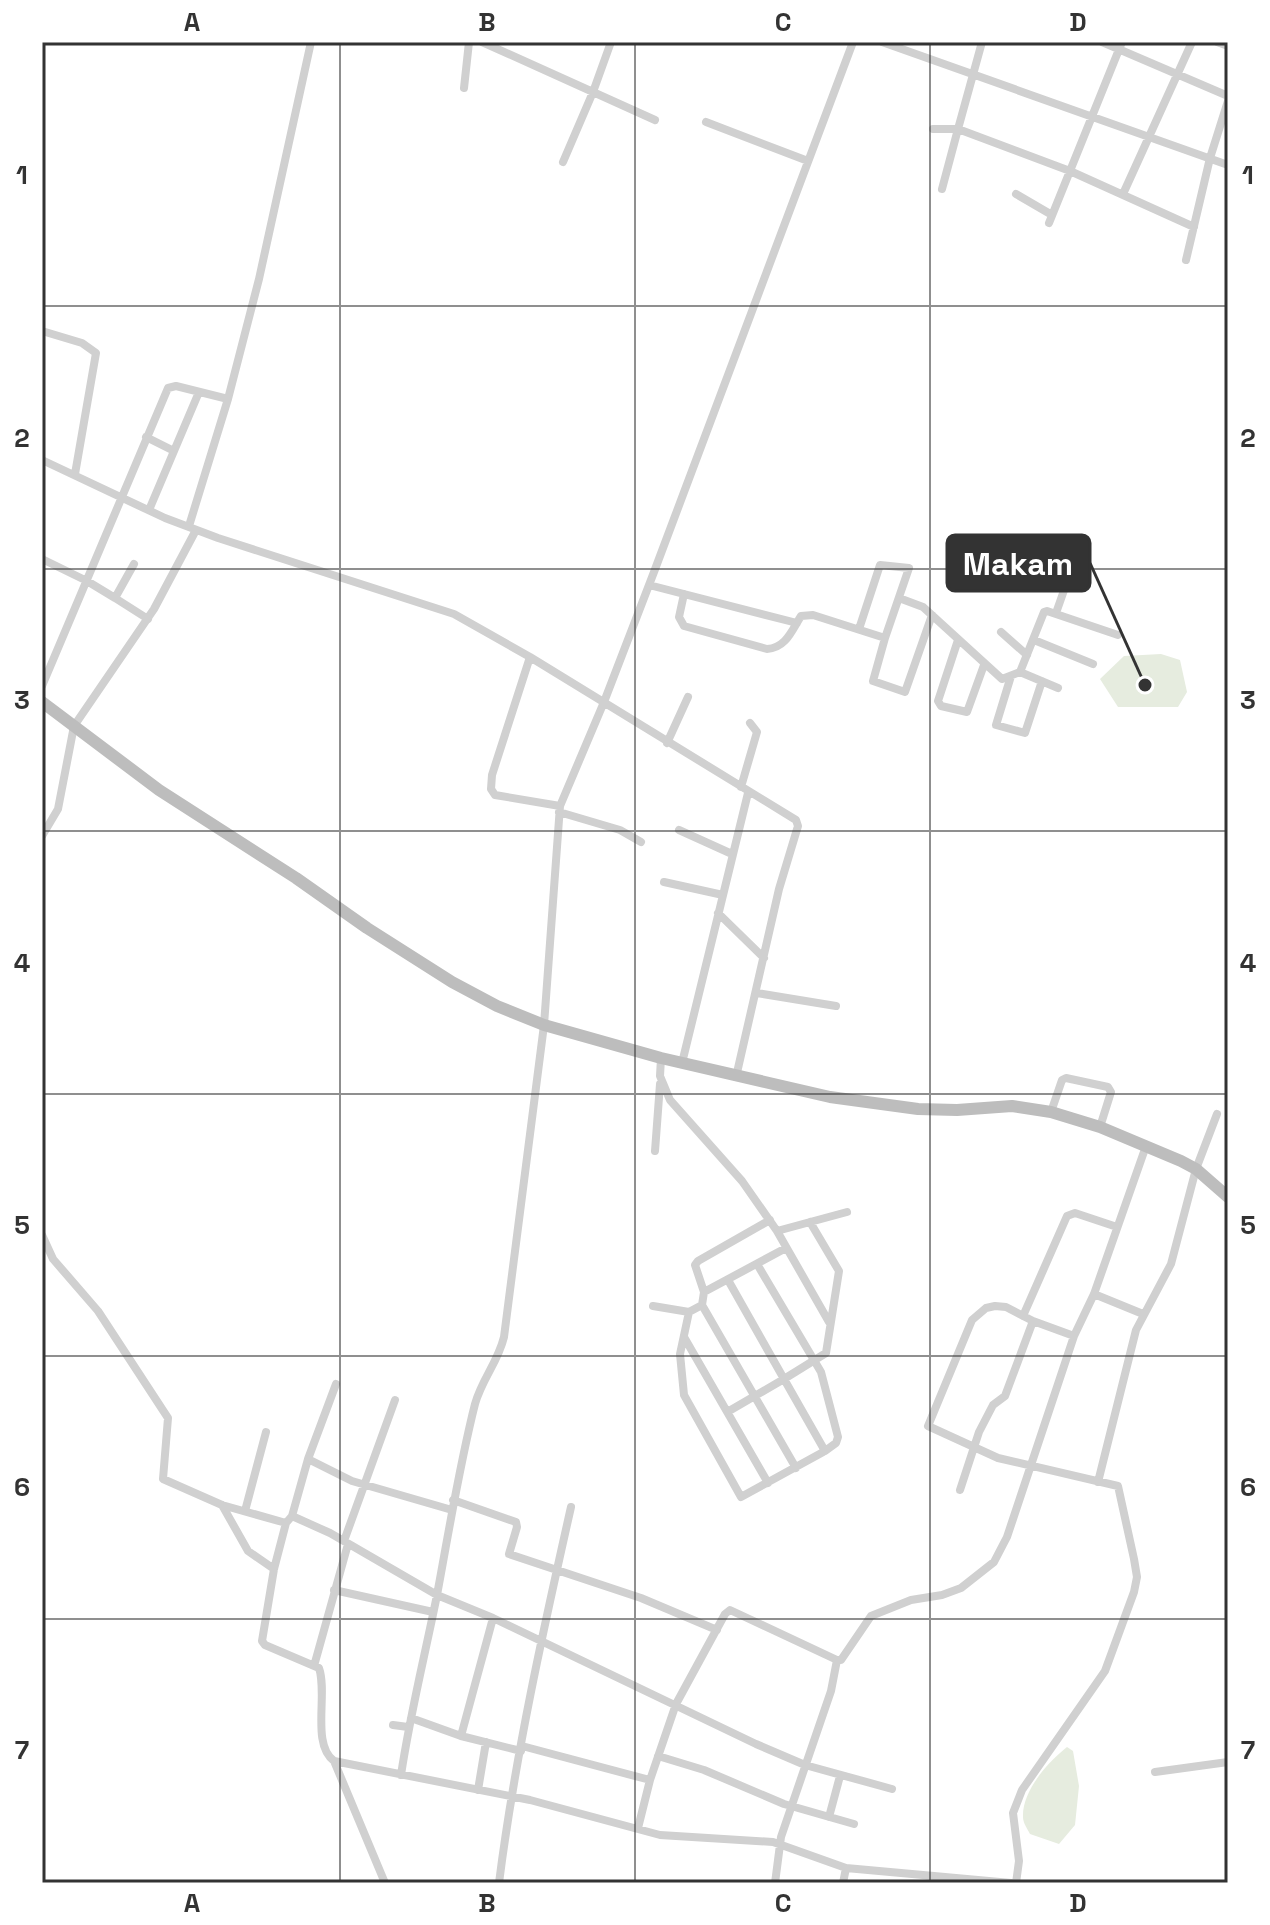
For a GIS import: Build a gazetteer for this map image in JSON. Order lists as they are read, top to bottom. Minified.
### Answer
{"places":["Makam"],"grid":{"columns":["A","B","C","D"],"rows":["1","2","3","4","5","6","7"]}}
